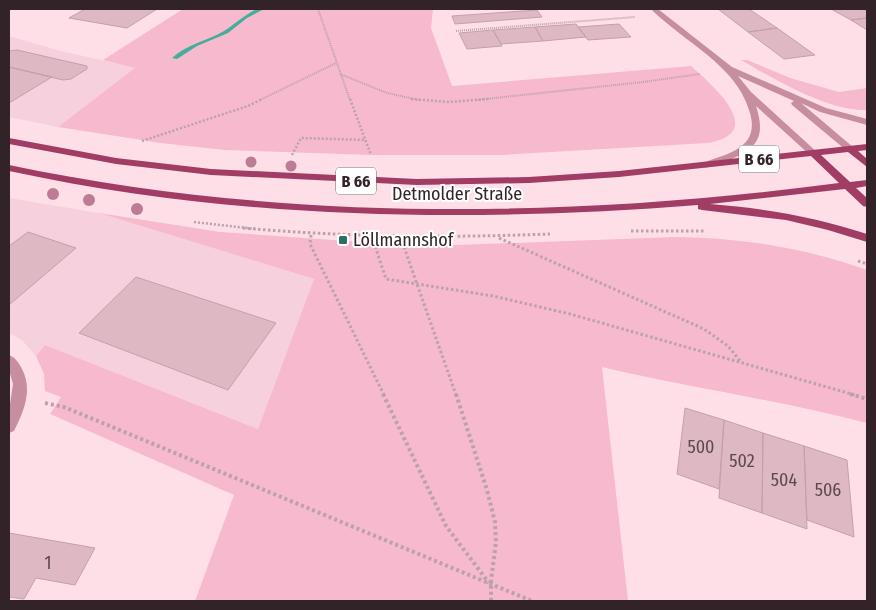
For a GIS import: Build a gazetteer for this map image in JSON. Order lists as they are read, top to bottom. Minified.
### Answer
{"streets":{"main road":["B 66","Detmolder Straße"]},"crossings":[["B 66","Detmolder Straße"]],"places":{"transit":["Löllmannshof"]},"house_numbers":["500","502","504","506","1"]}
